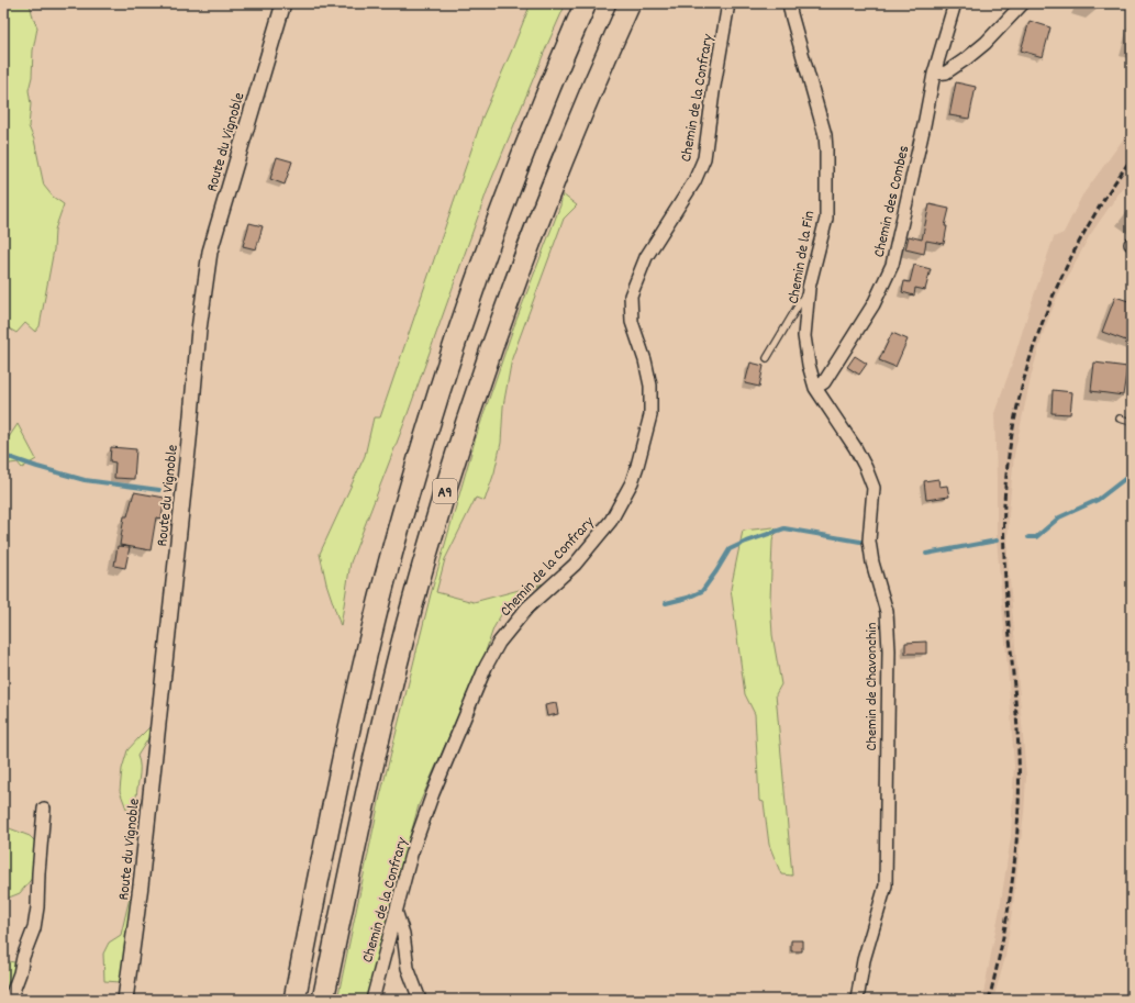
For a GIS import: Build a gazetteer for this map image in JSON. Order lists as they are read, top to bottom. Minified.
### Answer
{"streets":{"highway":["A9"],"street":["Chemin de la Confrary","Route du Vignoble","Chemin des Combes","Chemin de la Fin","Chemin de Chavonchin"]},"crossings":[["Chemin des Combes","Chemin de la Fin"],["Chemin des Combes","Chemin de Chavonchin"],["Chemin de la Fin","Chemin de Chavonchin"]]}
